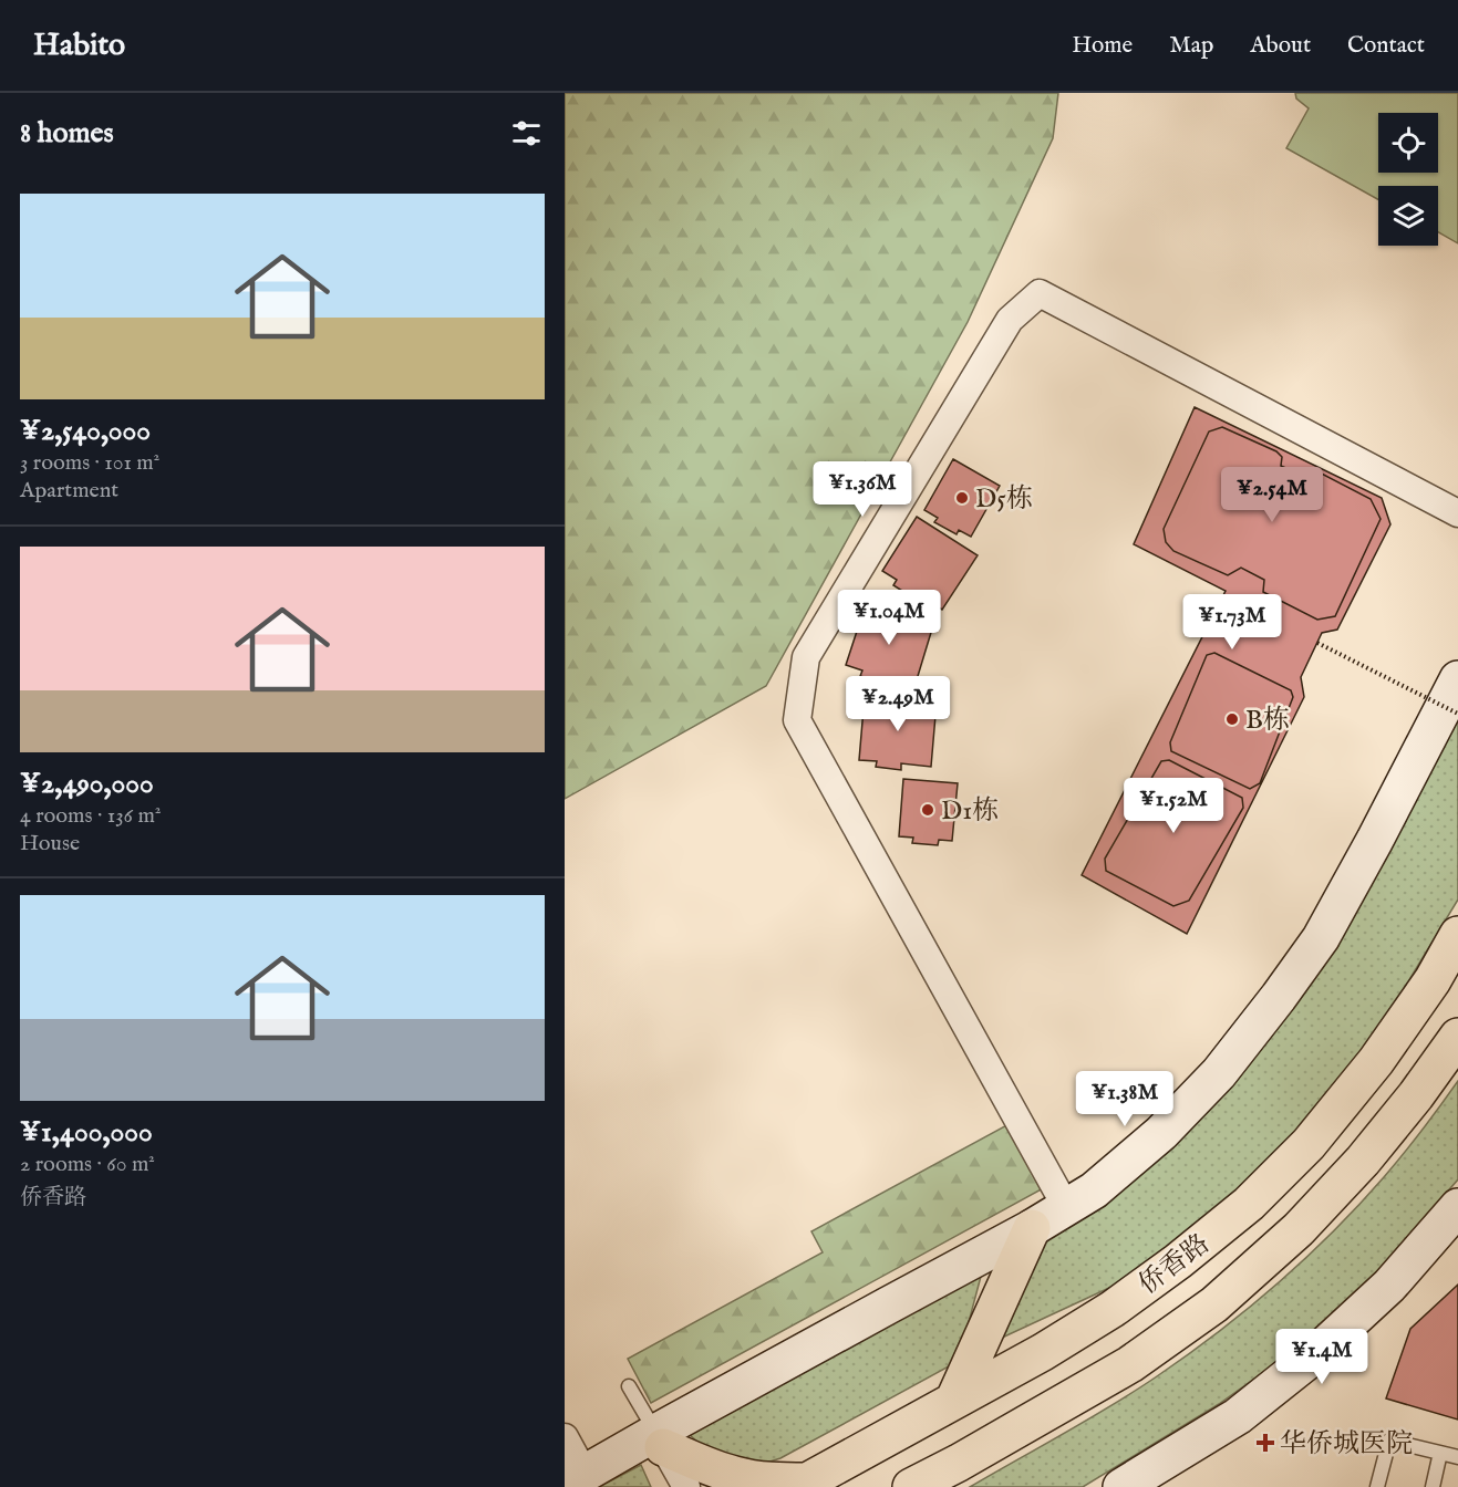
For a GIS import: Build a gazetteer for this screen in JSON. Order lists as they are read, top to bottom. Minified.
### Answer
{"streets":{"main road":["侨香路"]},"places":{"other":["D5栋","B栋","D1栋"],"health":["华侨城医院"]},"page":{"header":"Habito","nav":["Home","Map","About","Contact"],"heading":"8 homes","list":[{"name":"¥2,540,000","note":"3 rooms · 101 m² · Apartment"},{"name":"¥2,490,000","note":"4 rooms · 136 m² · House"},{"name":"¥1,400,000","note":"2 rooms · 60 m² · 侨香路"}],"price":["¥1.36M","¥2.54M","¥1.04M","¥1.73M","¥2.49M","¥1.52M","¥1.38M","¥1.4M"]}}
